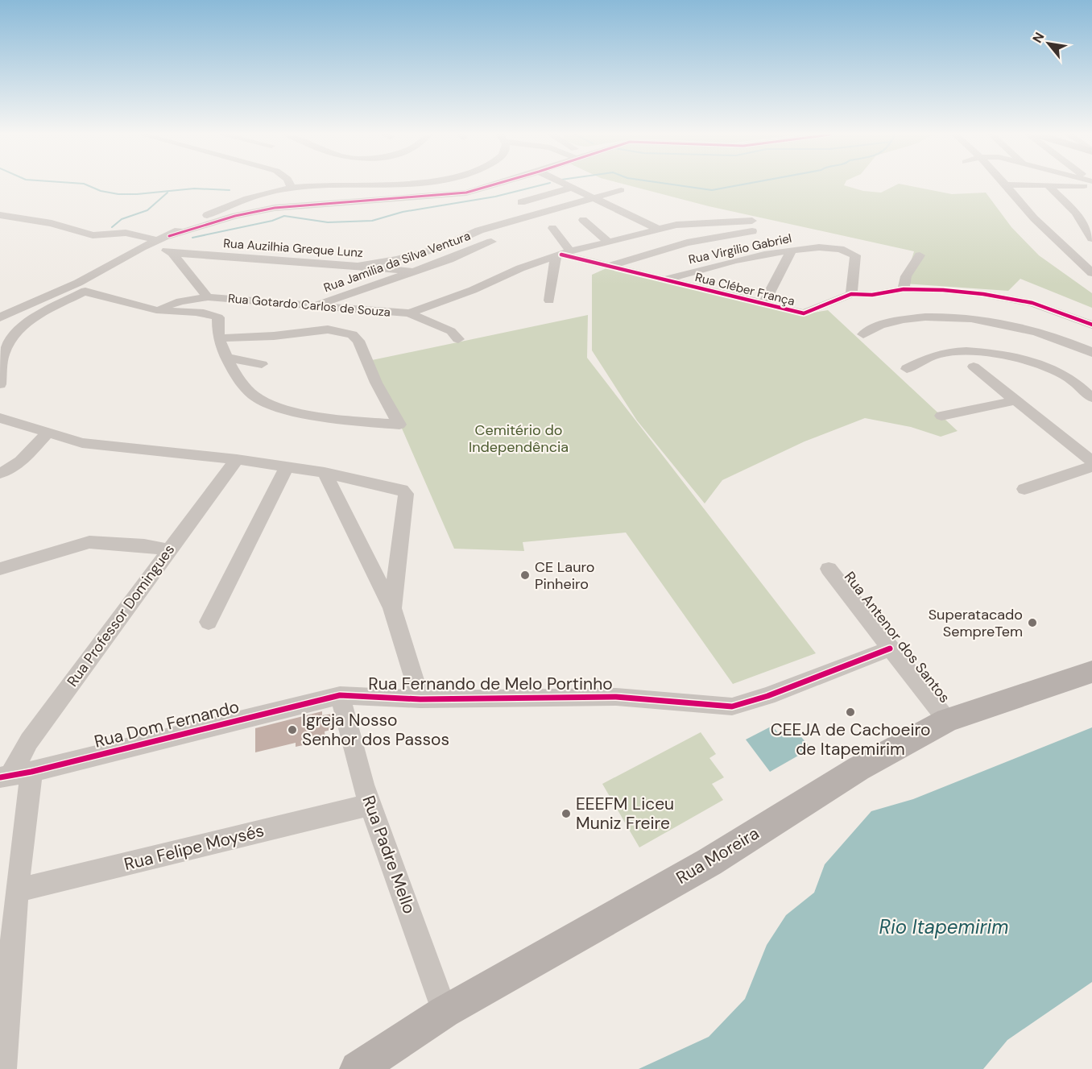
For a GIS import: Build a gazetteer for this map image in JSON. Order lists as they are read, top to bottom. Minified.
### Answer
{"streets":{"main road":["Rua Moreira"],"street":["Rua Auzilhia Greque Lunz","Rua Virgilio Gabriel","Rua Jamilia da Silva Ventura","Rua Cléber França","Rua Gotardo Carlos de Souza","Rua Professor Domingues","Rua Antenor dos Santos","Rua Fernando de Melo Portinho","Rua Dom Fernando","Rua Felipe Moysés","Rua Padre Mello"]},"crossings":[["Rua Auzilhia Greque Lunz","Rua Jamilia da Silva Ventura"],["Rua Virgilio Gabriel","Rua Cléber França"],["Rua Jamilia da Silva Ventura","Rua Gotardo Carlos de Souza"],["Rua Professor Domingues","Rua Dom Fernando"],["Rua Antenor dos Santos","Rua Fernando de Melo Portinho"],["Rua Antenor dos Santos","Rua Moreira"],["Rua Fernando de Melo Portinho","Rua Dom Fernando"],["Rua Fernando de Melo Portinho","Rua Padre Mello"],["Rua Dom Fernando","Rua Padre Mello"],["Rua Felipe Moysés","Rua Padre Mello"],["Rua Padre Mello","Rua Moreira"]],"water":["Rio Itapemirim"],"parks":["Cemitério do Independência"],"places":["CE Lauro Pinheiro","Superatacado SempreTem","CEEJA de Cachoeiro de Itapemirim","Igreja Nosso Senhor dos Passos","EEEFM Liceu Muniz Freire"],"north":"top left"}
